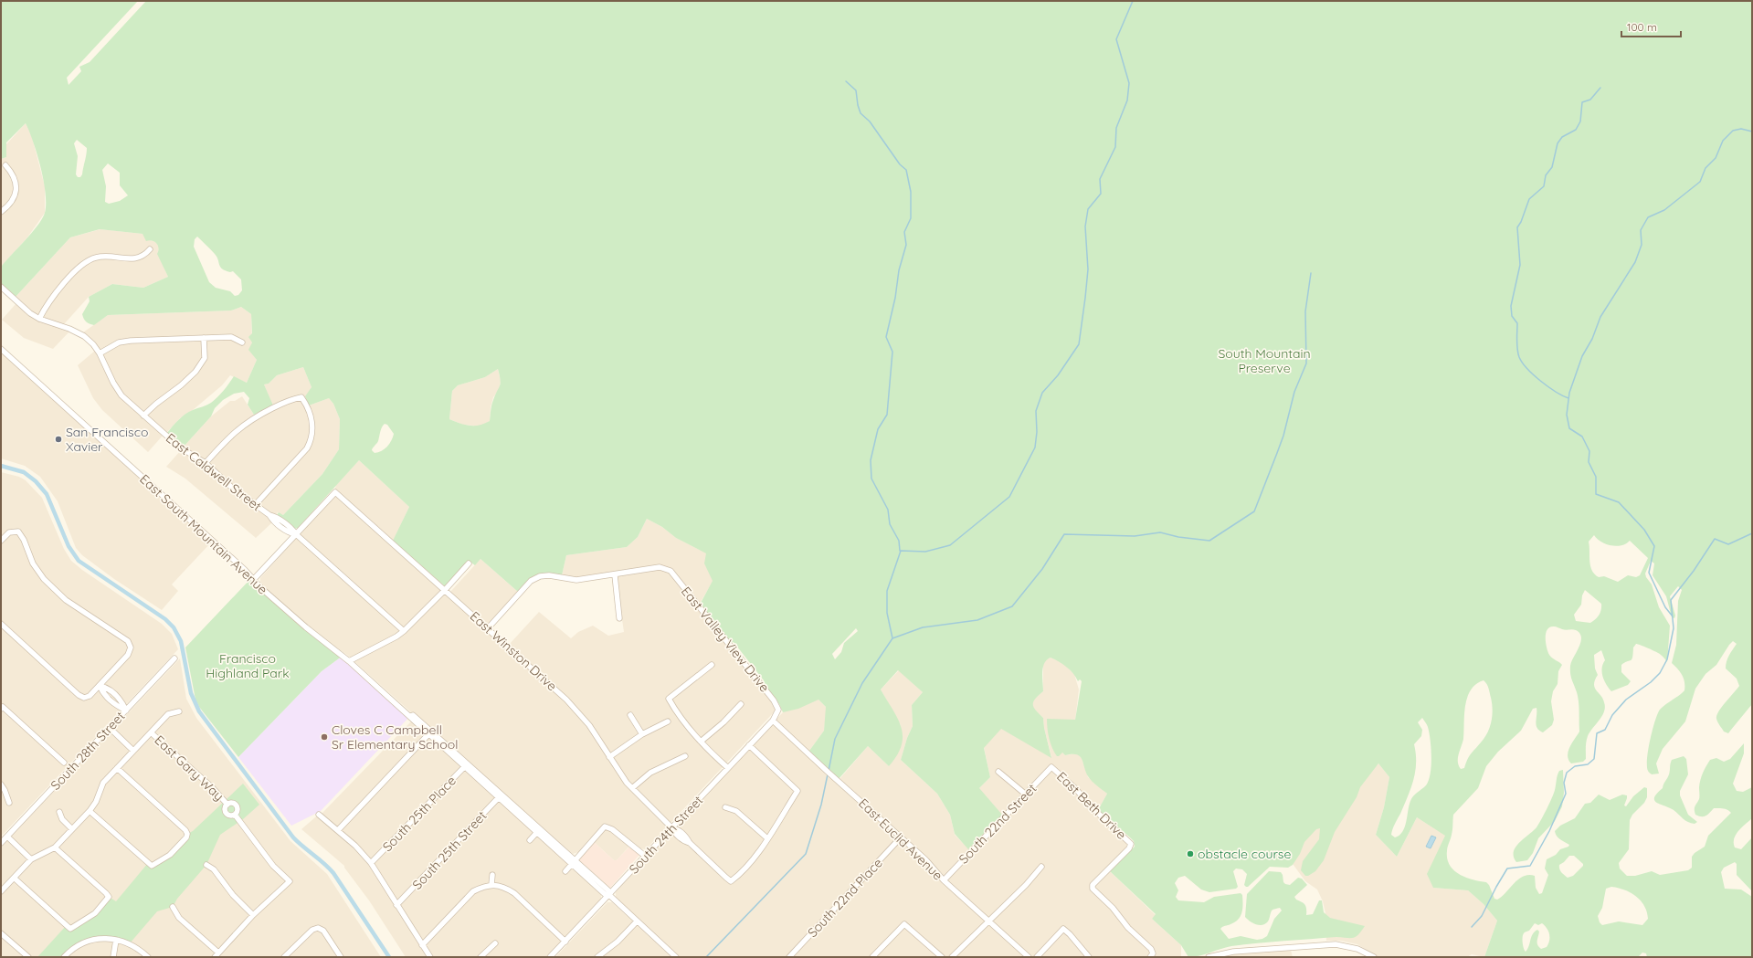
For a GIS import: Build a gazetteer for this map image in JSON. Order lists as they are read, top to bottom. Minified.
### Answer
{"streets":{"street":["East Caldwell Street","East South Mountain Avenue","East Valley View Drive","East Winston Drive","South 28th Street","East Gary Way","East Beth Drive","South 25th Place","South 22nd Street","South 24th Street","East Euclid Avenue","South 25th Street","South 22nd Place"]},"crossings":[["East Caldwell Street","East Winston Drive"],["East South Mountain Avenue","South 25th Place"],["East South Mountain Avenue","South 24th Street"],["East South Mountain Avenue","South 25th Street"],["East Valley View Drive","South 24th Street"],["East Winston Drive","South 24th Street"],["East Beth Drive","South 22nd Street"],["South 22nd Street","East Euclid Avenue"],["South 24th Street","East Euclid Avenue"],["East Euclid Avenue","South 22nd Place"]],"parks":["South Mountain Preserve","Francisco Highland Park"],"places":["San Francisco Xavier","Cloves C Campbell Sr Elementary School","obstacle course"],"scale_bar":"100 m"}
